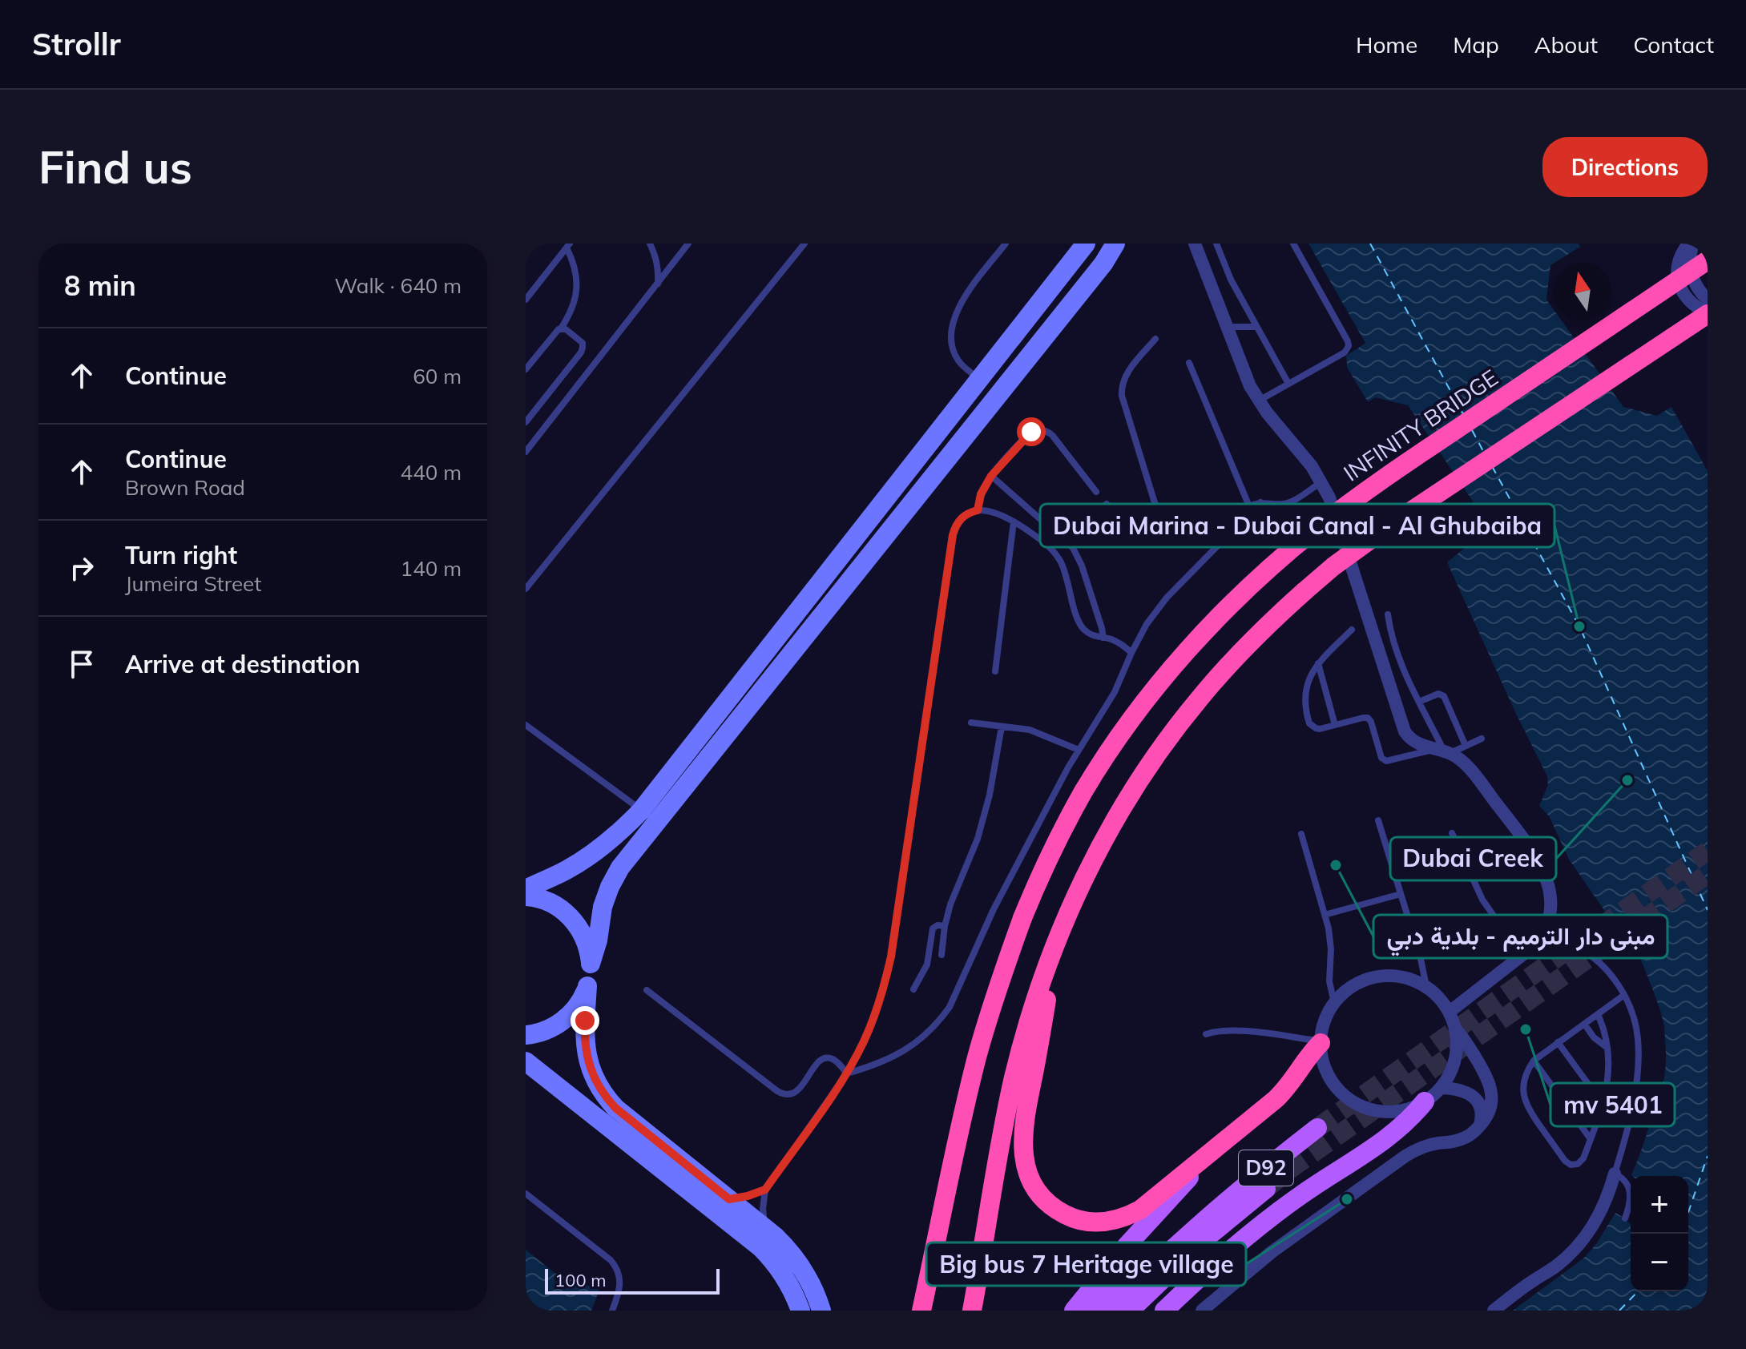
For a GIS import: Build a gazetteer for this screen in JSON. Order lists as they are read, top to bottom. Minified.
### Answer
{"streets":{"highway":["INFINITY BRIDGE"],"main road":["D92"]},"places":["Dubai Marina - Dubai Canal - Al Ghubaiba","Dubai Creek","مبنى دار الترميم - بلدية دبي","mv 5401","Big bus 7 Heritage village"],"scale_bar":"100 m","north":"top","page":{"header":"Strollr","nav":["Home","Map","About","Contact"],"buttons":"Directions","title":"Find us","heading":["8 min","Walk · 640 m"],"list":[["Continue","60 m"],["Continue","Brown Road","440 m"],["Turn right","Jumeira Street","140 m"],"Arrive at destination"],"map_buttons":["+","−"],"scale":"100 m"}}
